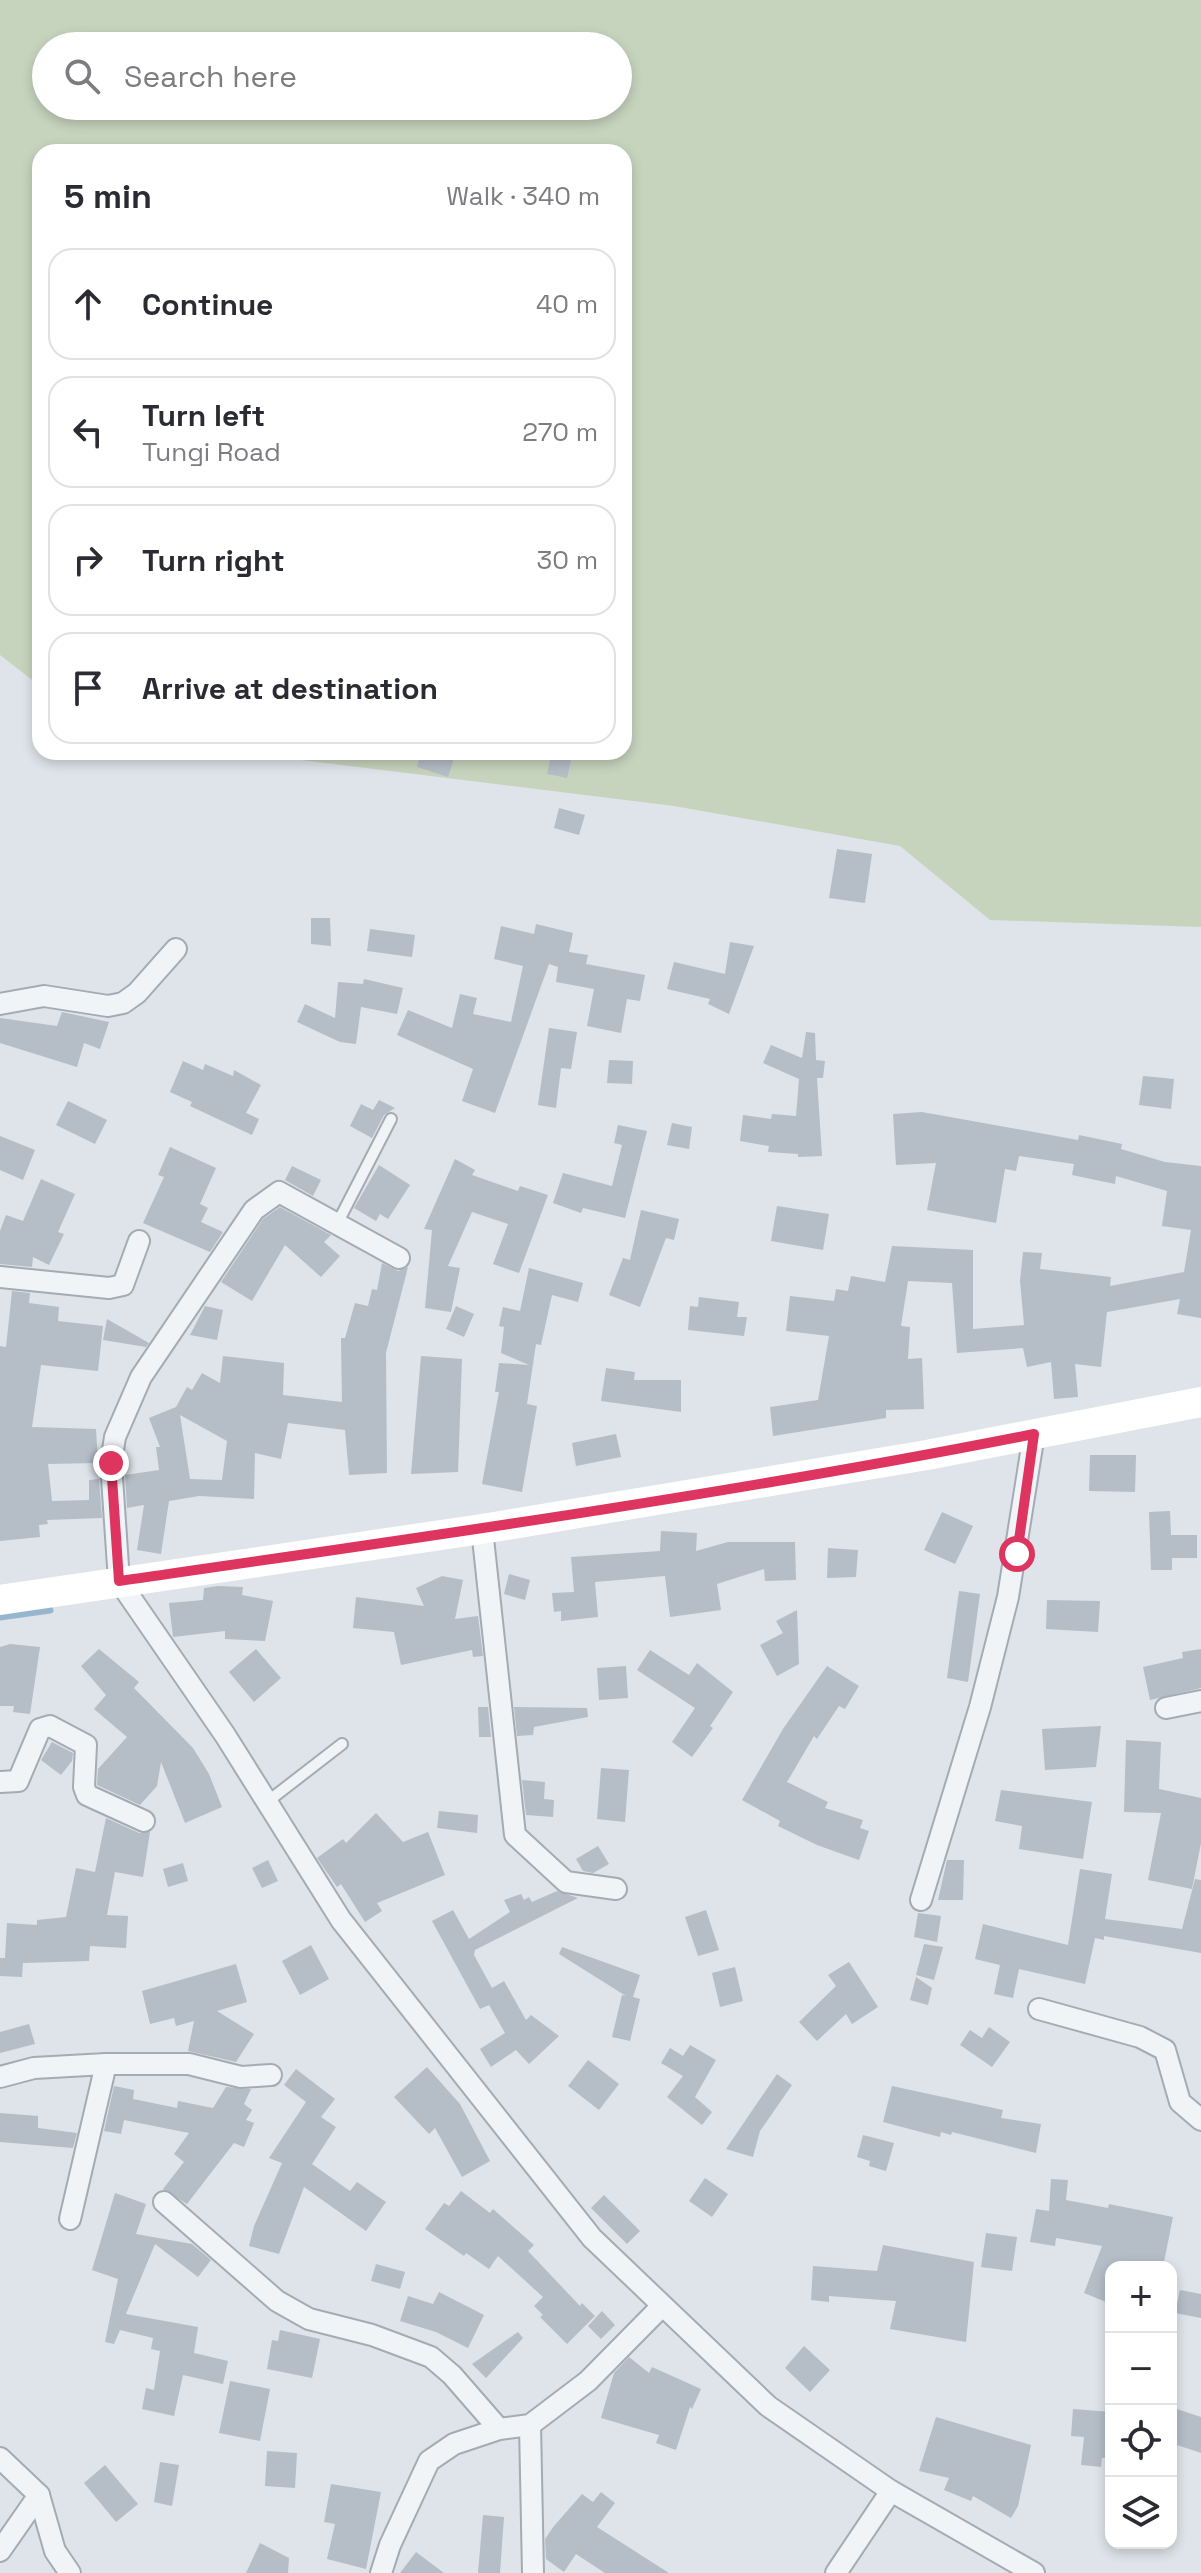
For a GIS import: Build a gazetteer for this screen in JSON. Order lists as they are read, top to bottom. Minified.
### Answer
{"page":{"search":"Search here","heading":["5 min","Walk · 340 m"],"list":[["Continue","40 m"],["Turn left","Tungi Road","270 m"],["Turn right","30 m"],"Arrive at destination"],"map_buttons":["+","−"]}}
